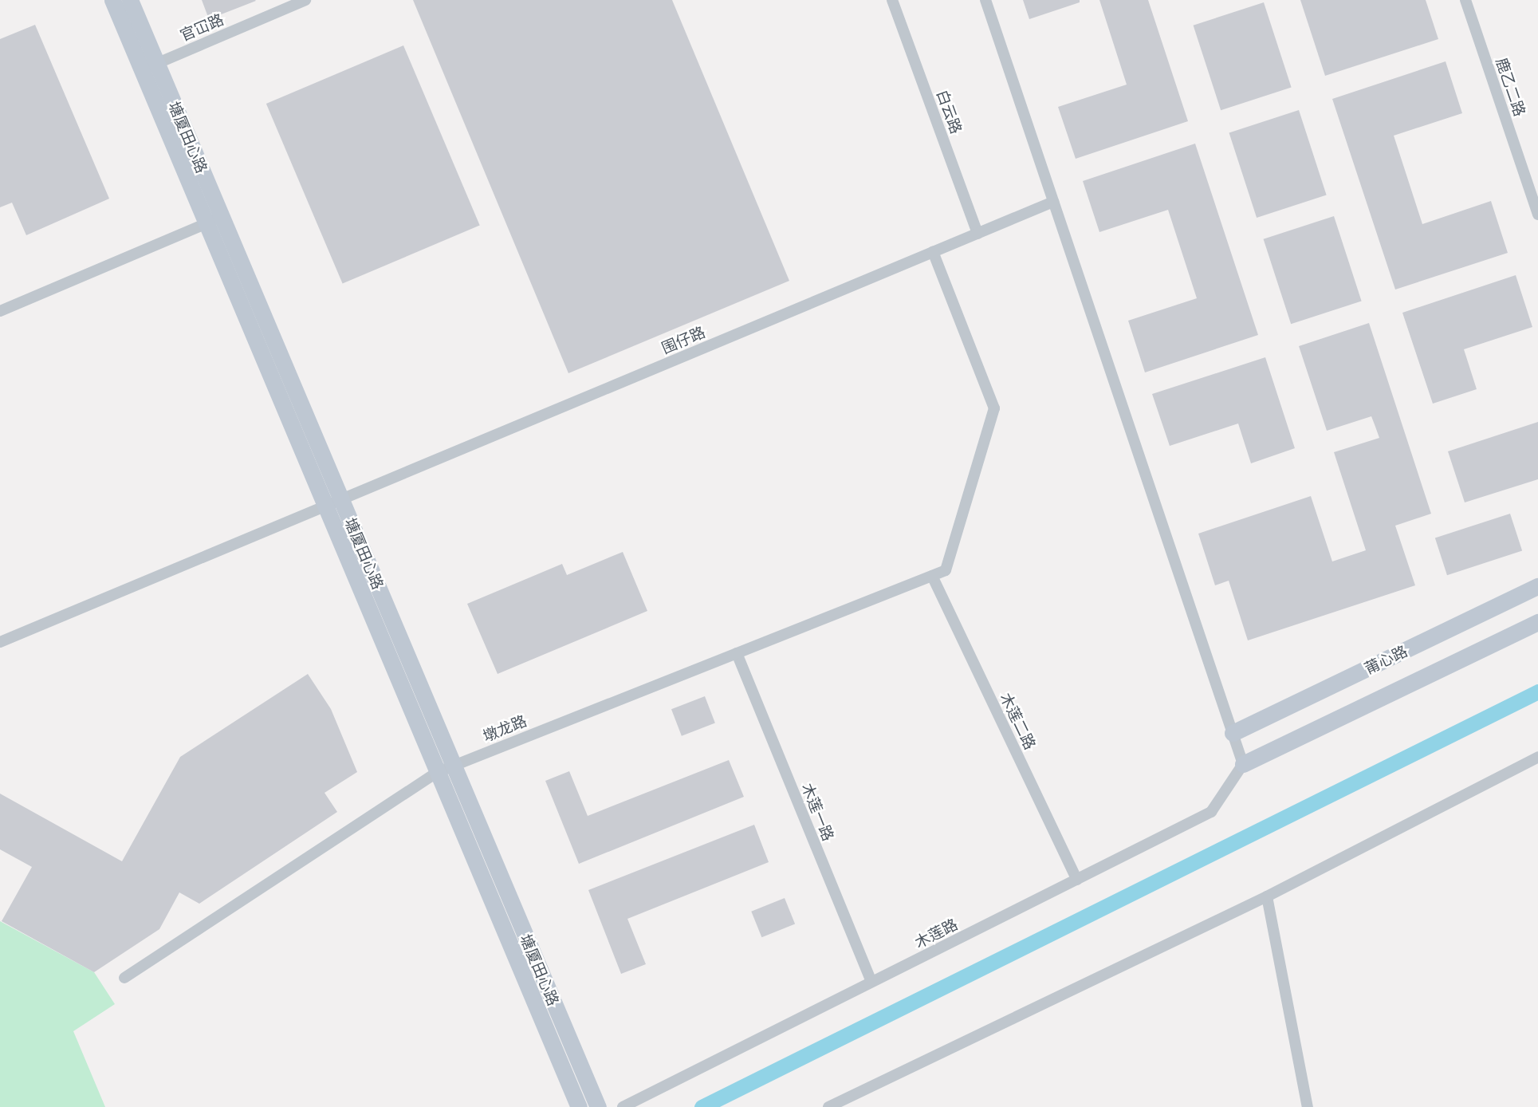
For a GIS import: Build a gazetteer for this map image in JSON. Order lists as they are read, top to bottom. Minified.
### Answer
{"streets":{"main road":["塘厦田心路","莆心路"],"street":["官冚路","鹿乙二路","白云路","围仔路","木莲二路","墩龙路","木莲一路","木莲路"]},"crossings":[["官冚路","塘厦田心路"],["白云路","围仔路"],["塘厦田心路","围仔路"],["塘厦田心路","墩龙路"],["莆心路","木莲路"],["木莲二路","墩龙路"],["木莲二路","木莲路"],["墩龙路","木莲一路"],["木莲一路","木莲路"]]}
